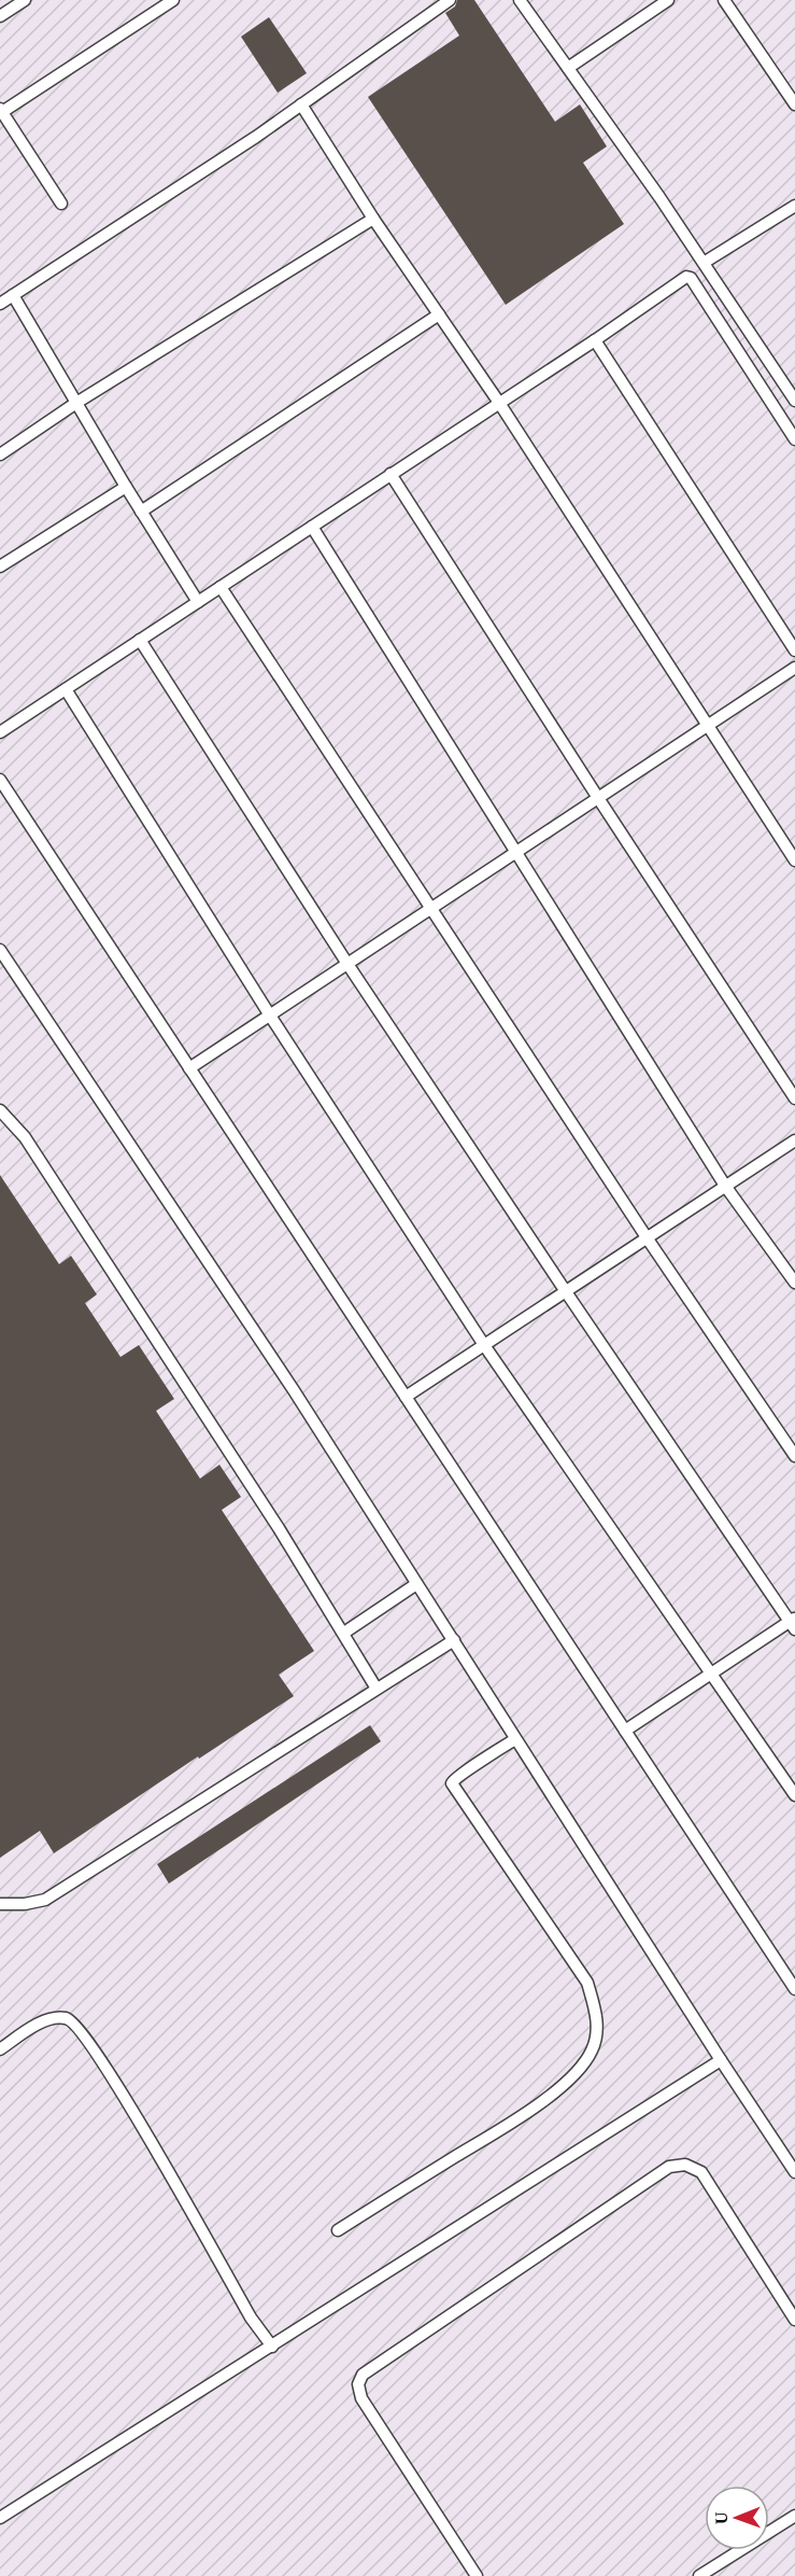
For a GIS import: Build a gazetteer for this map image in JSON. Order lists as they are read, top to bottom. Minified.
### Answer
{"north":"left"}
